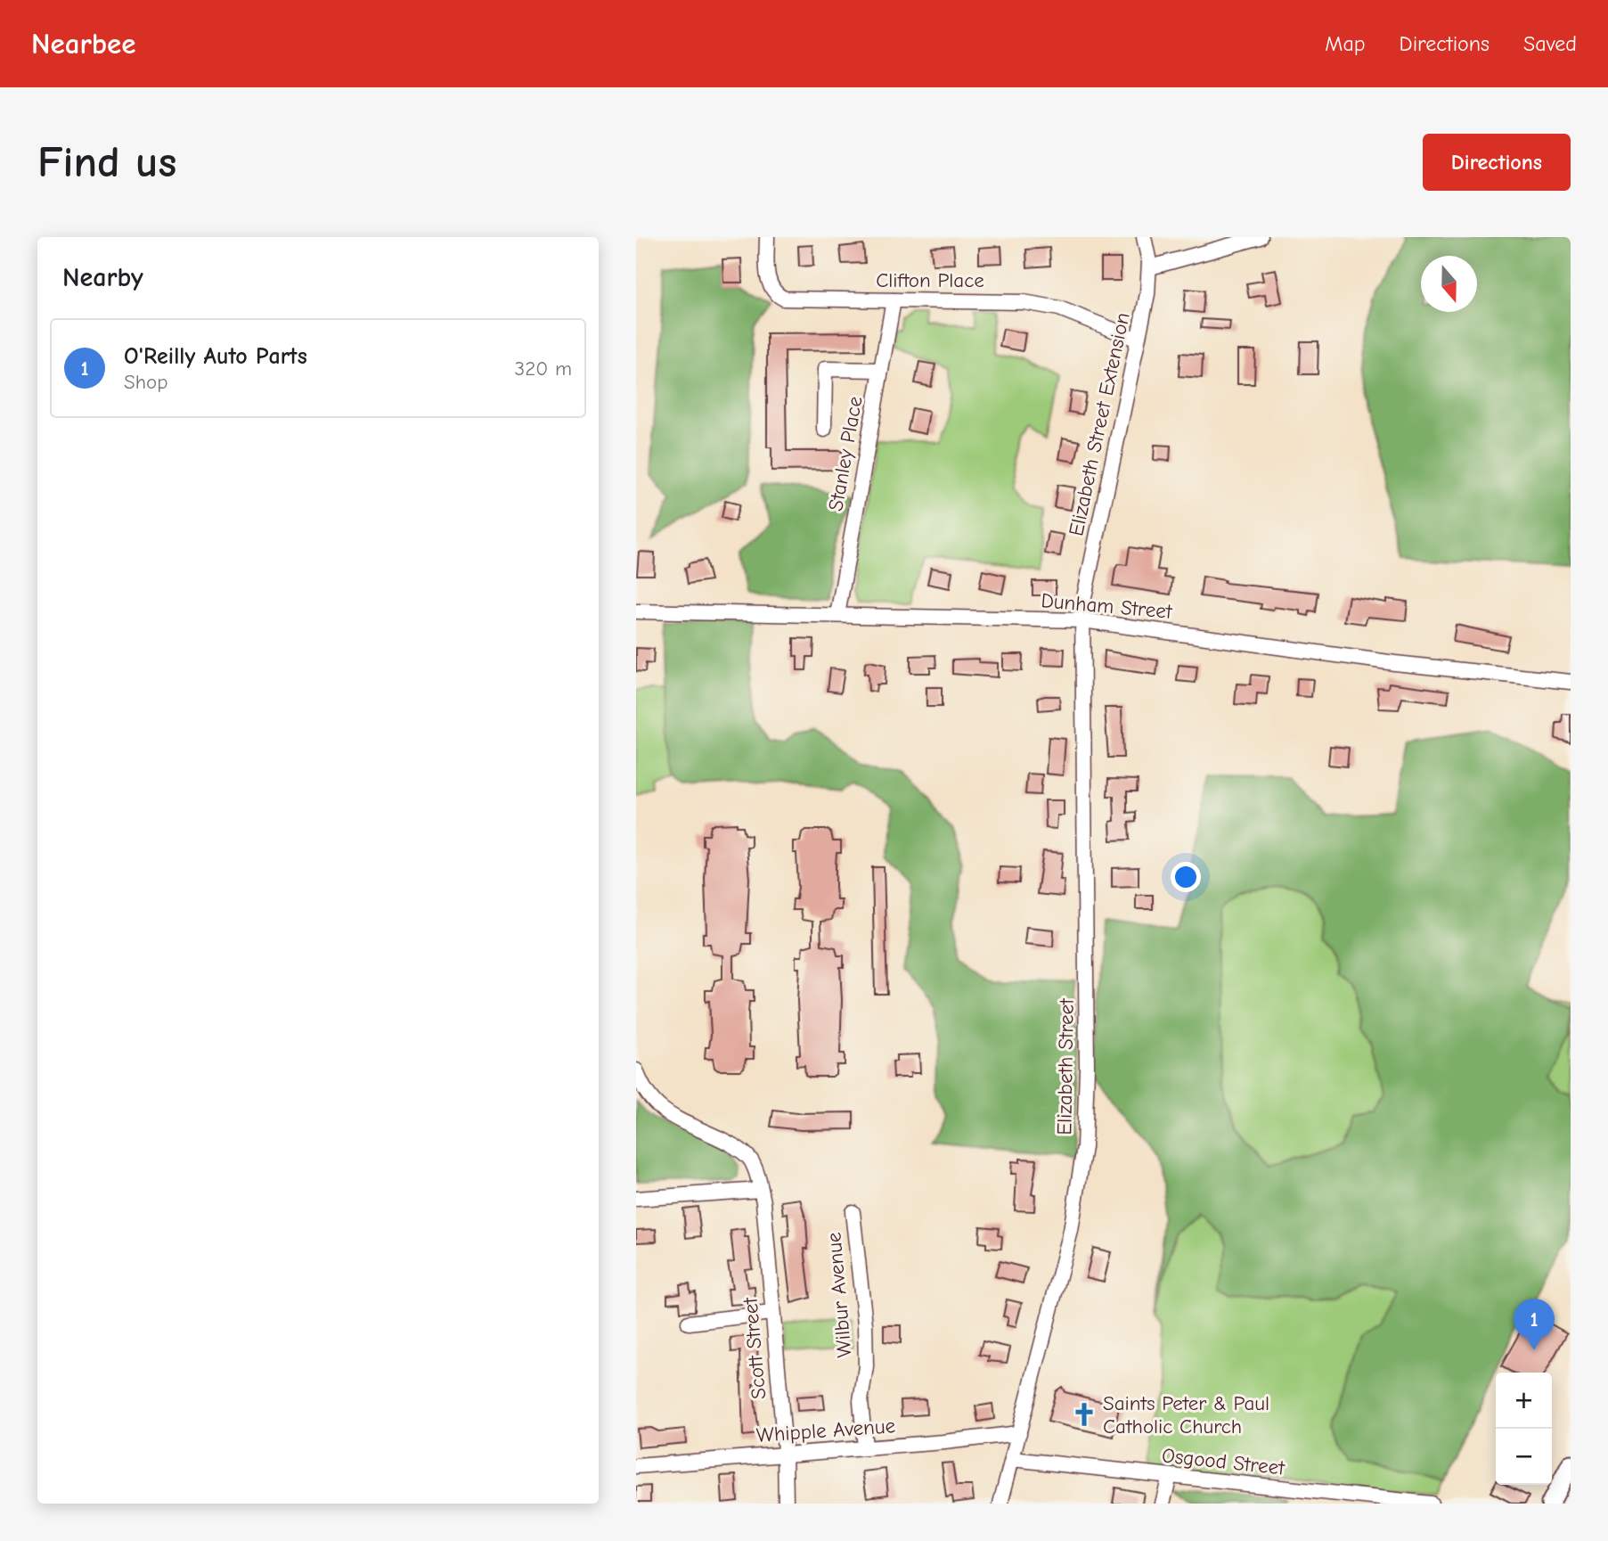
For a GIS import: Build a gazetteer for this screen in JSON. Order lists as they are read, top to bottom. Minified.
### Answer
{"streets":{"street":["Clifton Place","Elizabeth Street Extension","Stanley Place","Dunham Street","Elizabeth Street","Wilbur Avenue","Scott Street","Whipple Avenue","Osgood Street"]},"crossings":[["Clifton Place","Elizabeth Street Extension"],["Clifton Place","Stanley Place"],["Elizabeth Street Extension","Dunham Street"],["Elizabeth Street Extension","Elizabeth Street"],["Stanley Place","Dunham Street"],["Dunham Street","Elizabeth Street"],["Elizabeth Street","Whipple Avenue"],["Elizabeth Street","Osgood Street"],["Wilbur Avenue","Whipple Avenue"],["Scott Street","Whipple Avenue"]],"places":{"church":["Saints Peter & Paul Catholic Church"]},"north":"bottom","page":{"header":"Nearbee","nav":["Map","Directions","Saved"],"buttons":"Directions","title":"Find us","heading":"Nearby","list":[{"mark":"1","name":"O'Reilly Auto Parts","note":"Shop","value":"320 m"}],"pins":"1","map_buttons":["+","−"]}}
